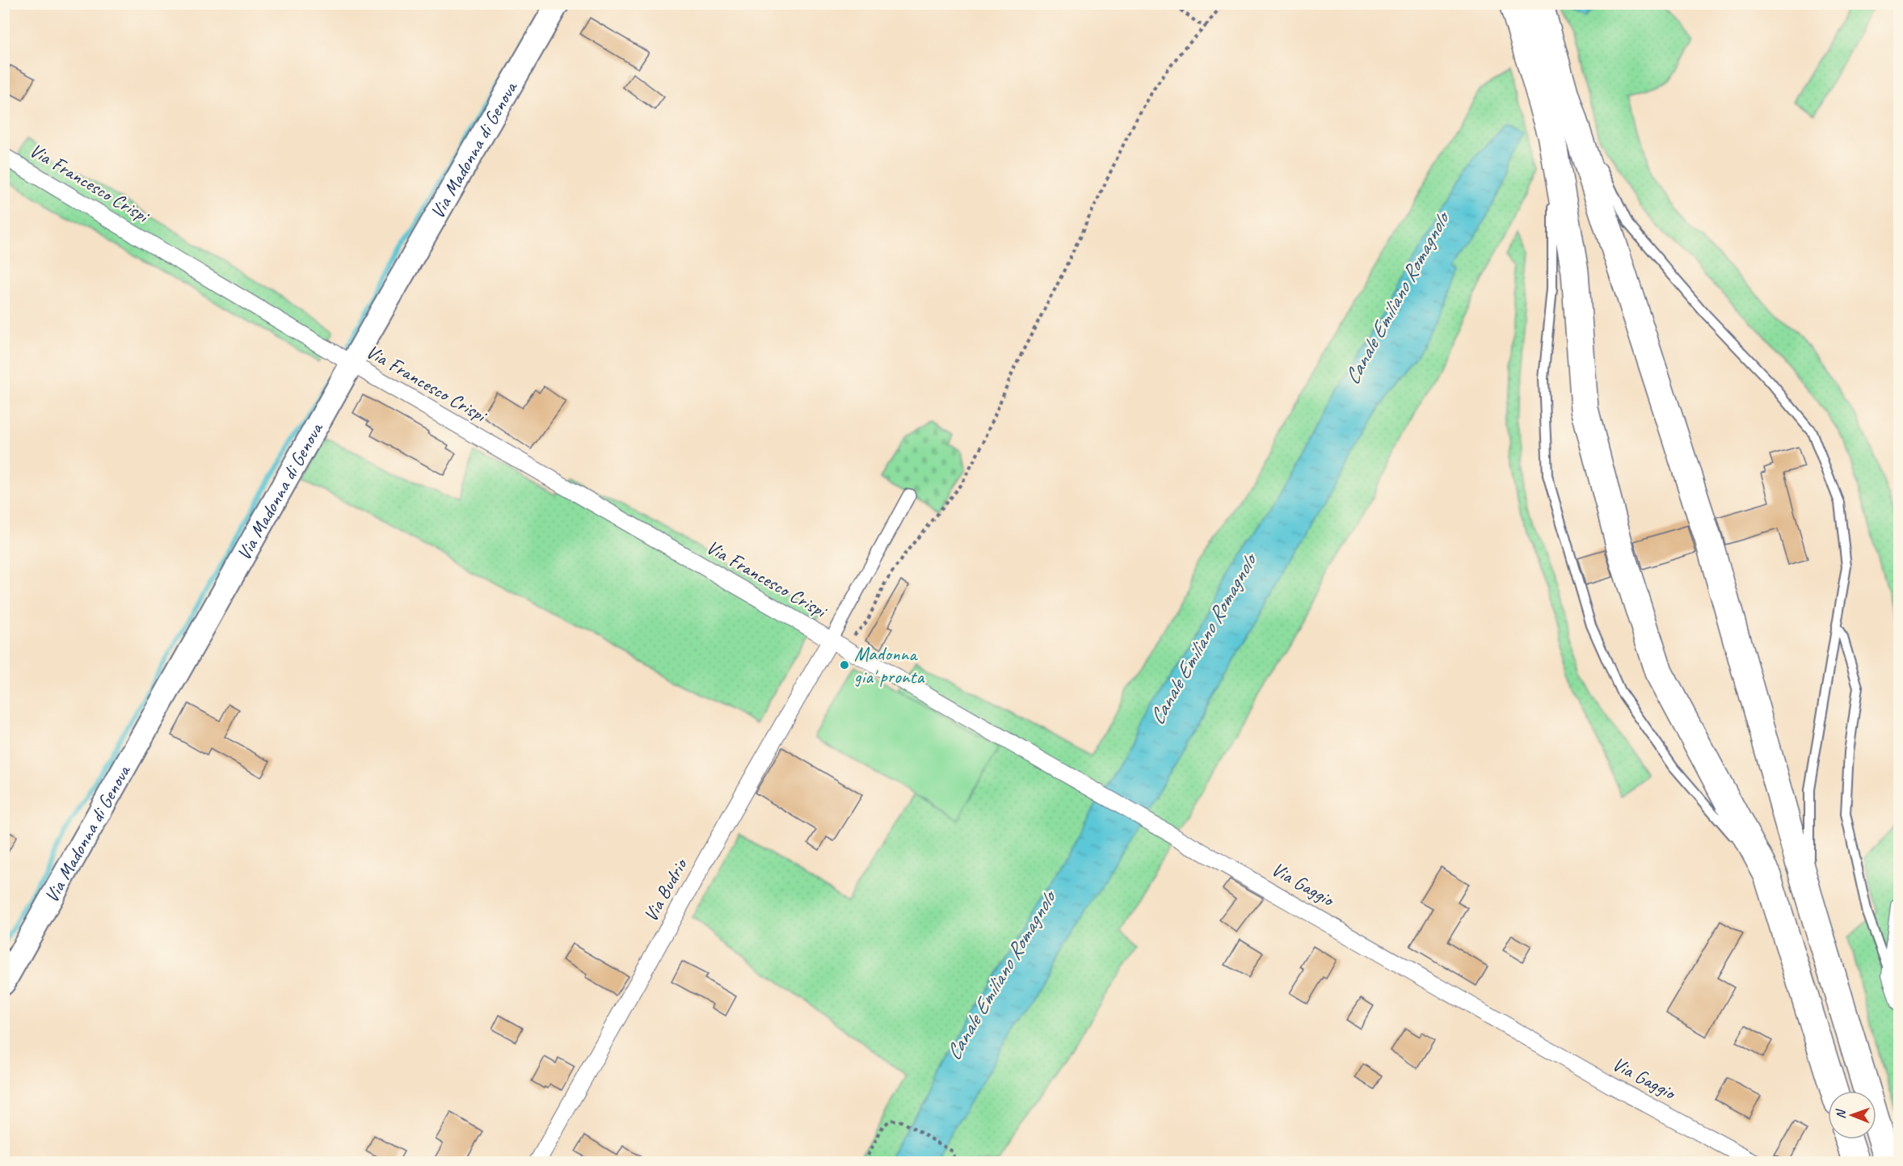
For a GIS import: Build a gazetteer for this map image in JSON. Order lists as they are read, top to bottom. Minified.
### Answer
{"streets":{"main road":["Via Madonna di Genova"],"street":["Via Francesco Crispi","Via Gaggio","Via Budrio"]},"crossings":[["Via Madonna di Genova","Via Francesco Crispi"],["Via Francesco Crispi","Via Gaggio"],["Via Francesco Crispi","Via Budrio"],["Via Gaggio","Via Budrio"]],"water":["Canale Emiliano Romagnolo"],"places":["Madonna gia' pronta"],"north":"left"}
